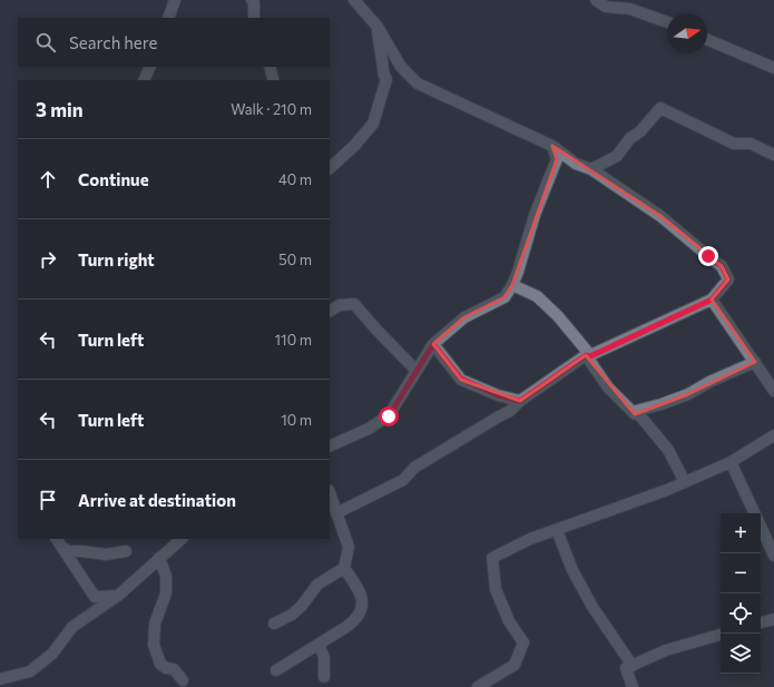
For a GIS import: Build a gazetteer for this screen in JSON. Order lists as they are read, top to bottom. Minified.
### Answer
{"north":"right","page":{"search":"Search here","heading":["3 min","Walk · 210 m"],"list":[["Continue","40 m"],["Turn right","50 m"],["Turn left","110 m"],["Turn left","10 m"],"Arrive at destination"],"map_buttons":["+","−"]}}
